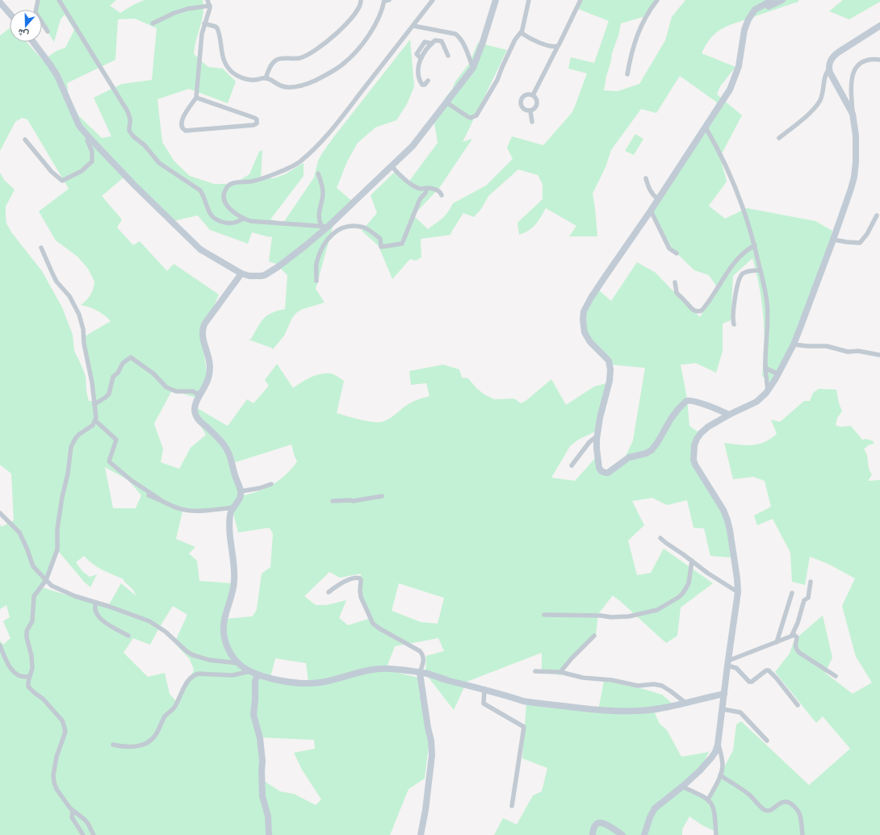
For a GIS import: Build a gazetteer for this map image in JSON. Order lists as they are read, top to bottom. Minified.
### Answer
{"north":"bottom"}
